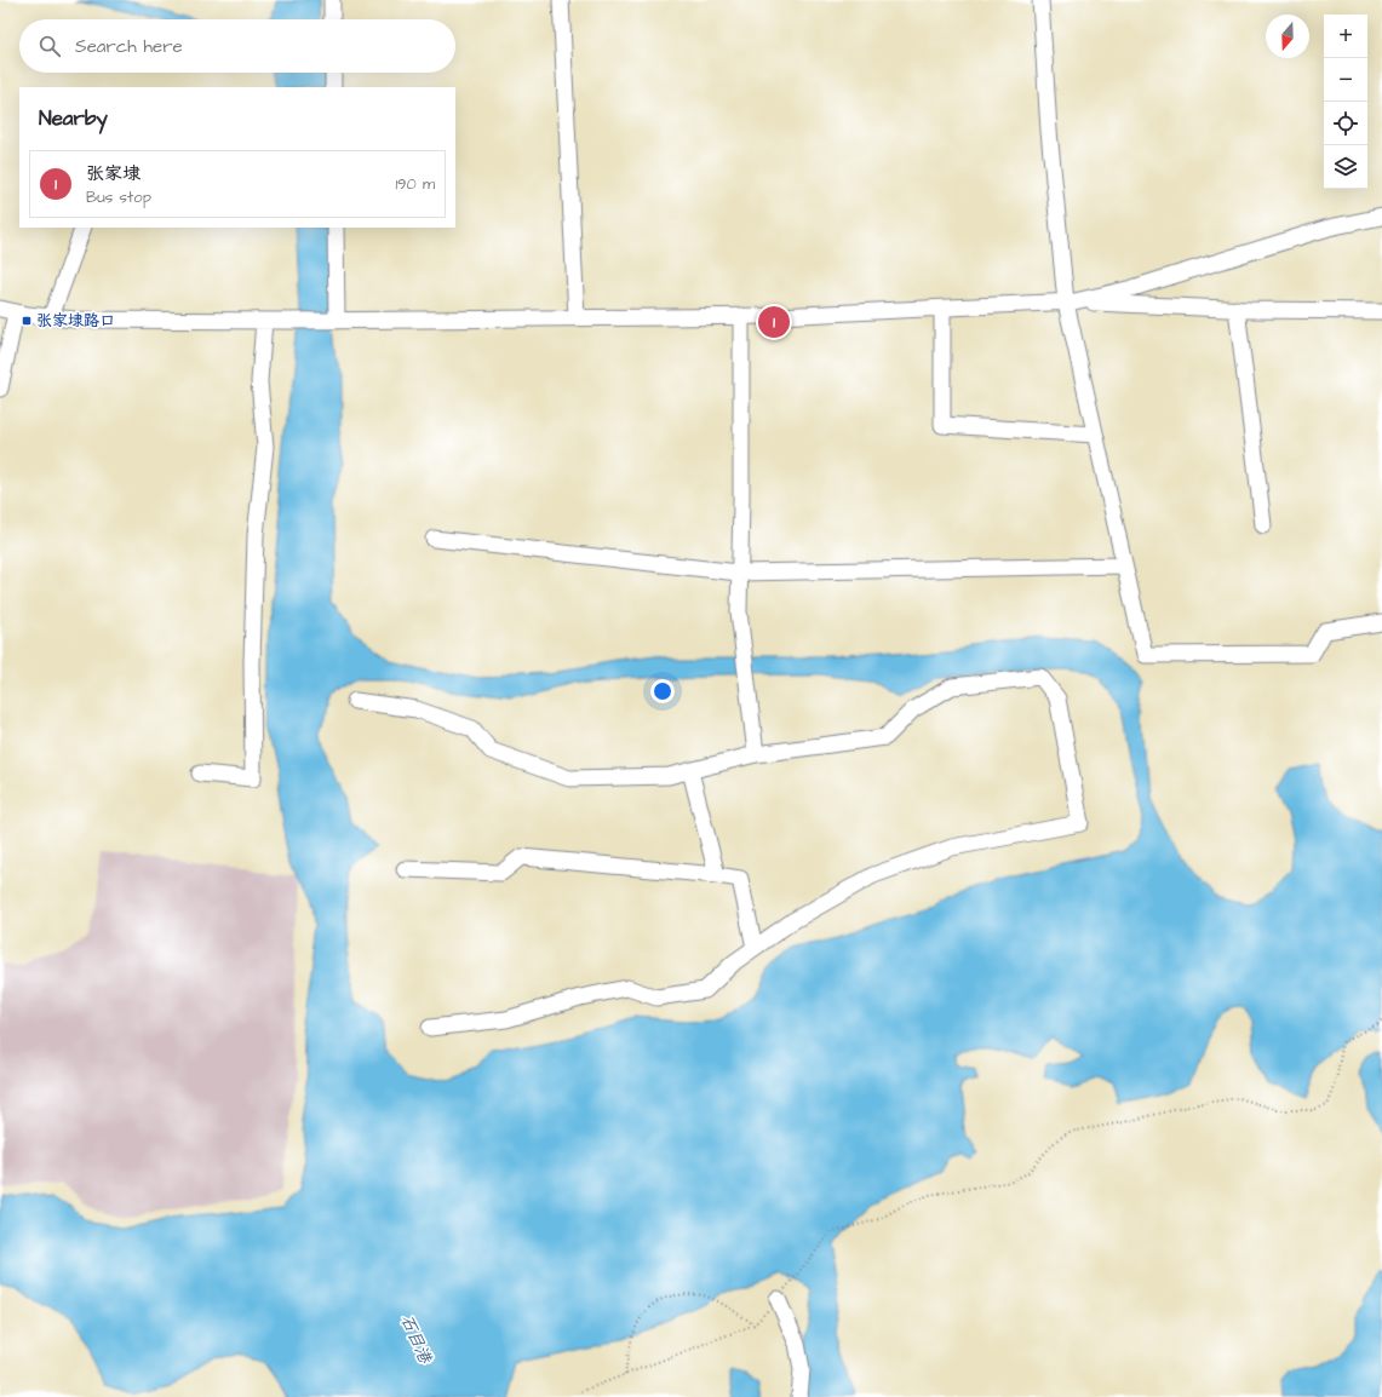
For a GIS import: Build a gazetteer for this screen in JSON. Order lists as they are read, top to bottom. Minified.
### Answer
{"water":["石目港"],"places":{"transit":["张家埭路口"]},"north":"bottom","page":{"map_buttons":["+","−"],"search":"Search here","heading":"Nearby","list":[{"mark":"1","name":"张家埭","note":"Bus stop","value":"190 m"}],"pins":"1"}}
